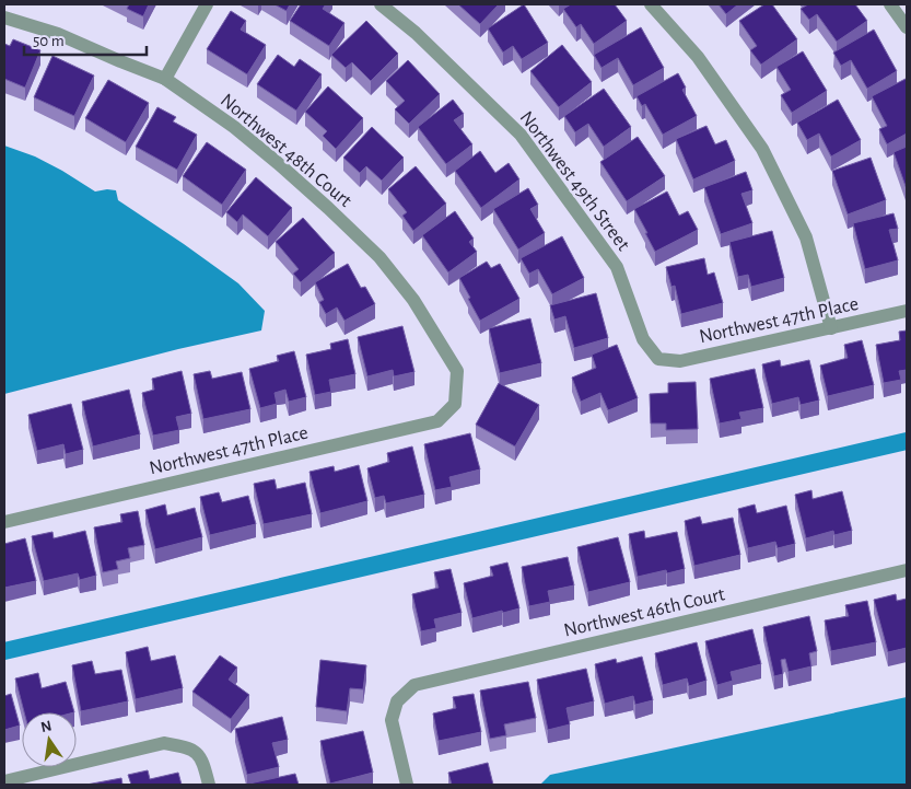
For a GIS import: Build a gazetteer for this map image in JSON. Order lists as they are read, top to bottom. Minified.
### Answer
{"streets":{"street":["Northwest 48th Court","Northwest 49th Street","Northwest 47th Place","Northwest 46th Court"]},"crossings":[["Northwest 48th Court","Northwest 47th Place"],["Northwest 49th Street","Northwest 47th Place"]],"scale_bar":"50 m","north":"top"}
